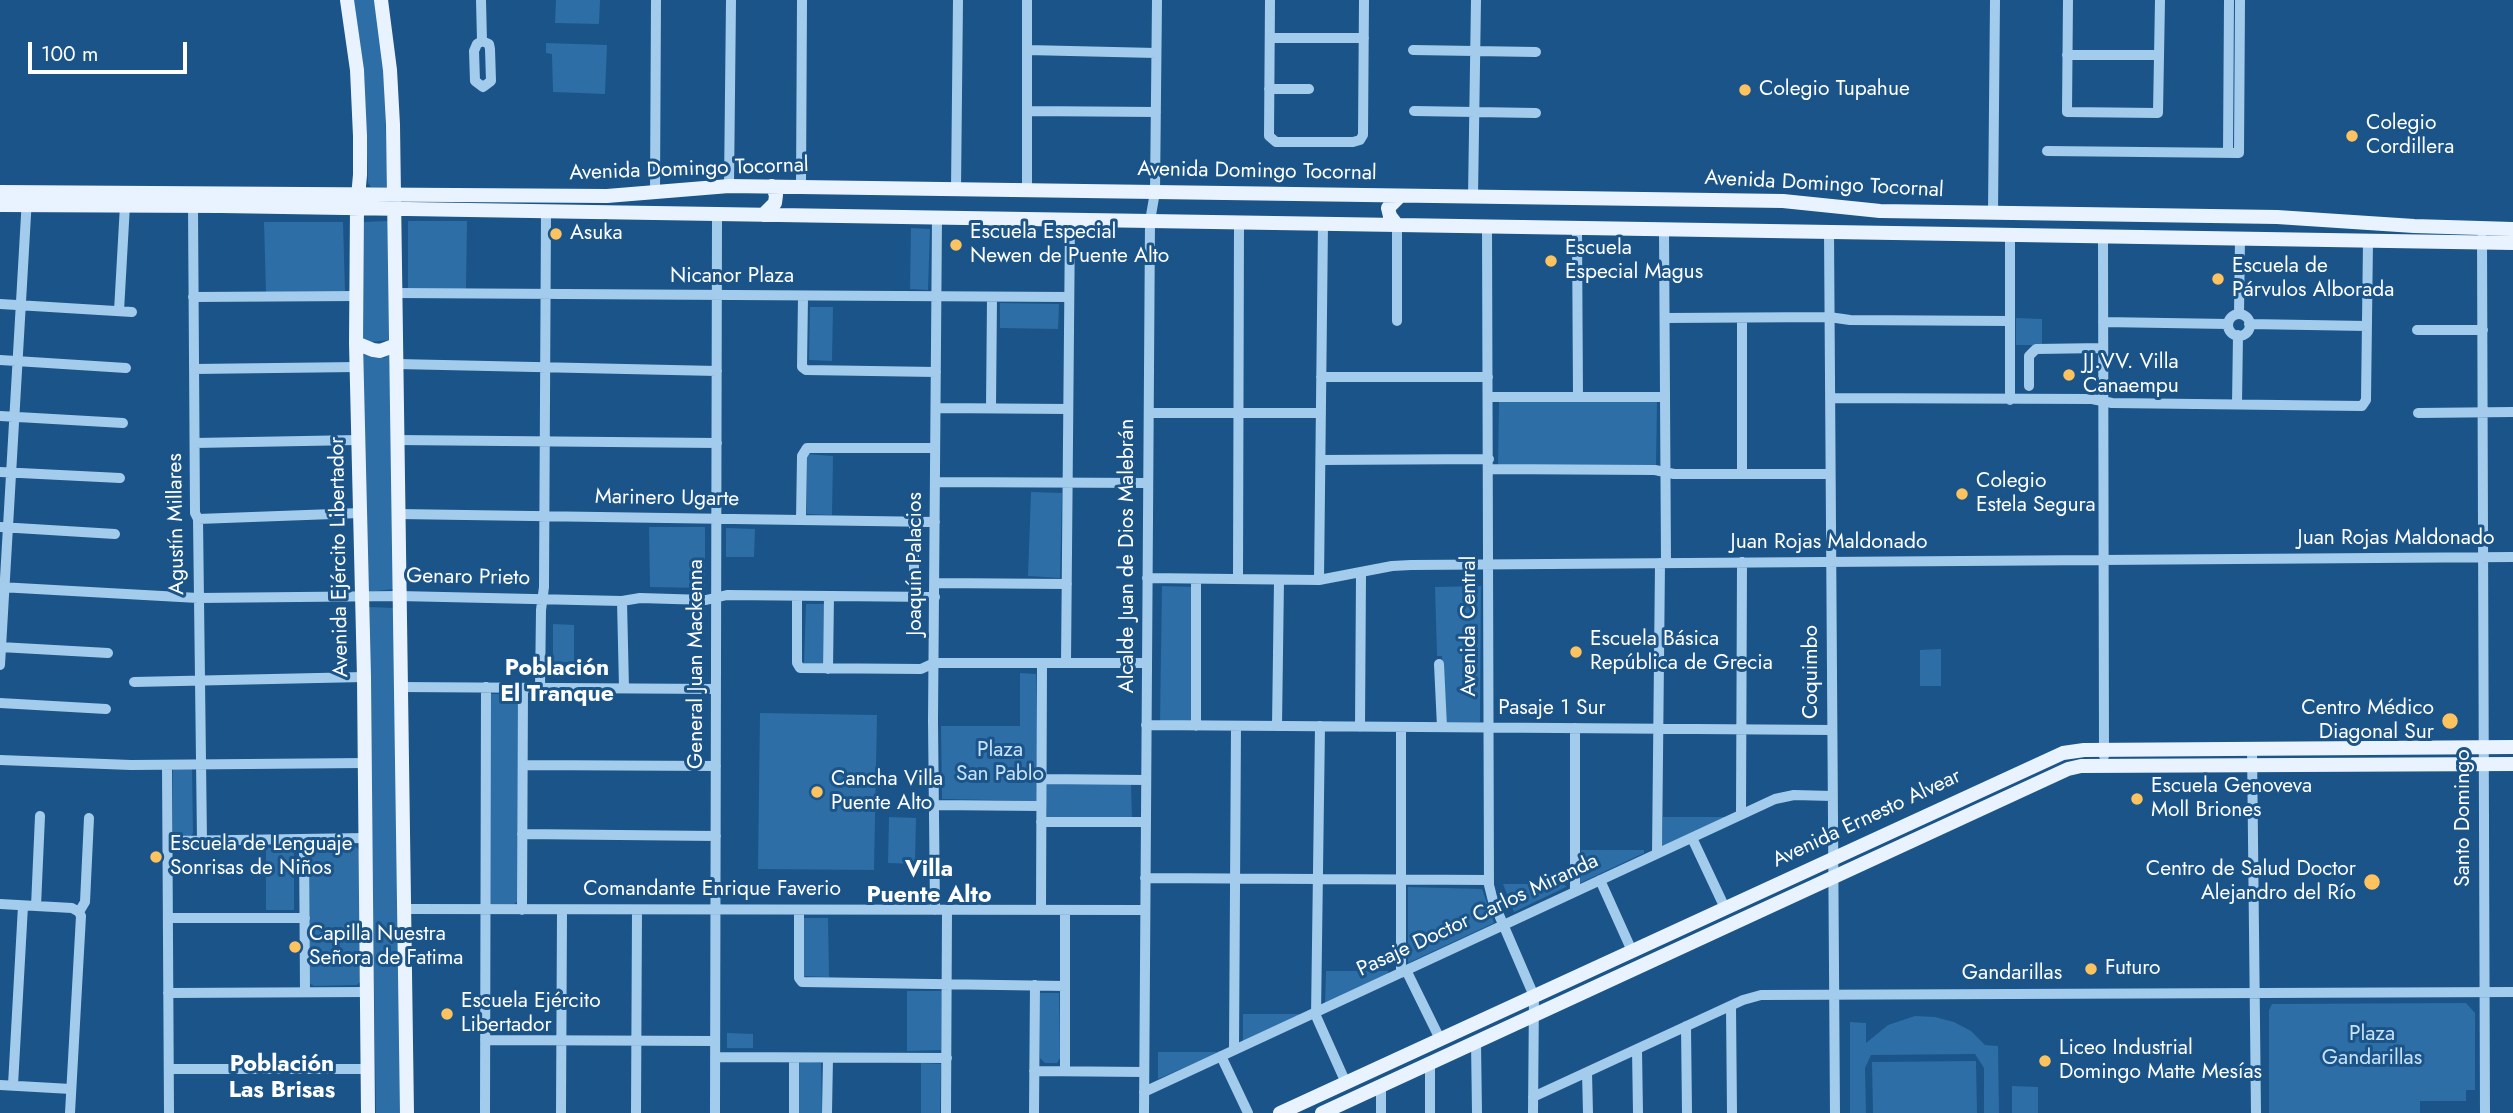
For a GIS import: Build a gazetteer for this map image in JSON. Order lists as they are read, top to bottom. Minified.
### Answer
{"streets":{"main road":["Avenida Domingo Tocornal","Avenida Ejército Libertador","Avenida Ernesto Alvear"],"street":["Nicanor Plaza","Marinero Ugarte","Agustín Millares","Juan Rojas Maldonado","Alcalde Juan de Dios Malebrán","Joaquín Palacios","Genaro Prieto","Avenida Central","General Juan Mackenna","Coquimbo","Pasaje 1 Sur","Santo Domingo","Comandante Enrique Faverio","Pasaje Doctor Carlos Miranda","Gandarillas"]},"crossings":[["Avenida Domingo Tocornal","Agustín Millares"],["Avenida Domingo Tocornal","Alcalde Juan de Dios Malebrán"],["Avenida Domingo Tocornal","Avenida Ejército Libertador"],["Avenida Domingo Tocornal","Joaquín Palacios"],["Avenida Domingo Tocornal","Avenida Central"],["Avenida Domingo Tocornal","General Juan Mackenna"],["Avenida Domingo Tocornal","Coquimbo"],["Avenida Domingo Tocornal","Santo Domingo"],["Nicanor Plaza","Joaquín Palacios"],["Nicanor Plaza","General Juan Mackenna"],["Marinero Ugarte","Joaquín Palacios"],["Marinero Ugarte","General Juan Mackenna"],["Agustín Millares","Genaro Prieto"],["Juan Rojas Maldonado","Alcalde Juan de Dios Malebrán"],["Juan Rojas Maldonado","Avenida Central"],["Juan Rojas Maldonado","Coquimbo"],["Juan Rojas Maldonado","Santo Domingo"],["Alcalde Juan de Dios Malebrán","Pasaje 1 Sur"],["Alcalde Juan de Dios Malebrán","Comandante Enrique Faverio"],["Alcalde Juan de Dios Malebrán","Pasaje Doctor Carlos Miranda"],["Avenida Ejército Libertador","Genaro Prieto"],["Joaquín Palacios","Genaro Prieto"],["Joaquín Palacios","Comandante Enrique Faverio"],["Genaro Prieto","General Juan Mackenna"],["Avenida Central","Pasaje 1 Sur"],["Avenida Central","Avenida Ernesto Alvear"],["Avenida Central","Pasaje Doctor Carlos Miranda"],["Avenida Central","Gandarillas"],["General Juan Mackenna","Comandante Enrique Faverio"],["Coquimbo","Pasaje 1 Sur"],["Coquimbo","Avenida Ernesto Alvear"],["Coquimbo","Pasaje Doctor Carlos Miranda"],["Coquimbo","Gandarillas"],["Santo Domingo","Avenida Ernesto Alvear"],["Santo Domingo","Gandarillas"]],"districts":["Población El Tranque","Villa Puente Alto","Población Las Brisas"],"parks":["Plaza San Pablo","Plaza Gandarillas"],"places":["Colegio Tupahue","Colegio Cordillera","Asuka","Escuela Especial Newen de Puente Alto","Escuela Especial Magus","Escuela de Párvulos Alborada","JJ.VV. Villa Canaempu","Colegio Estela Segura","Escuela Básica República de Grecia","Centro Médico Diagonal Sur","Cancha Villa Puente Alto","Escuela Genoveva Moll Briones","Escuela de Lenguaje Sonrisas de Niños","Centro de Salud Doctor Alejandro del Río","Capilla Nuestra Señora de Fatima","Futuro","Escuela Ejército Libertador","Liceo Industrial Domingo Matte Mesías"],"scale_bar":"100 m"}
